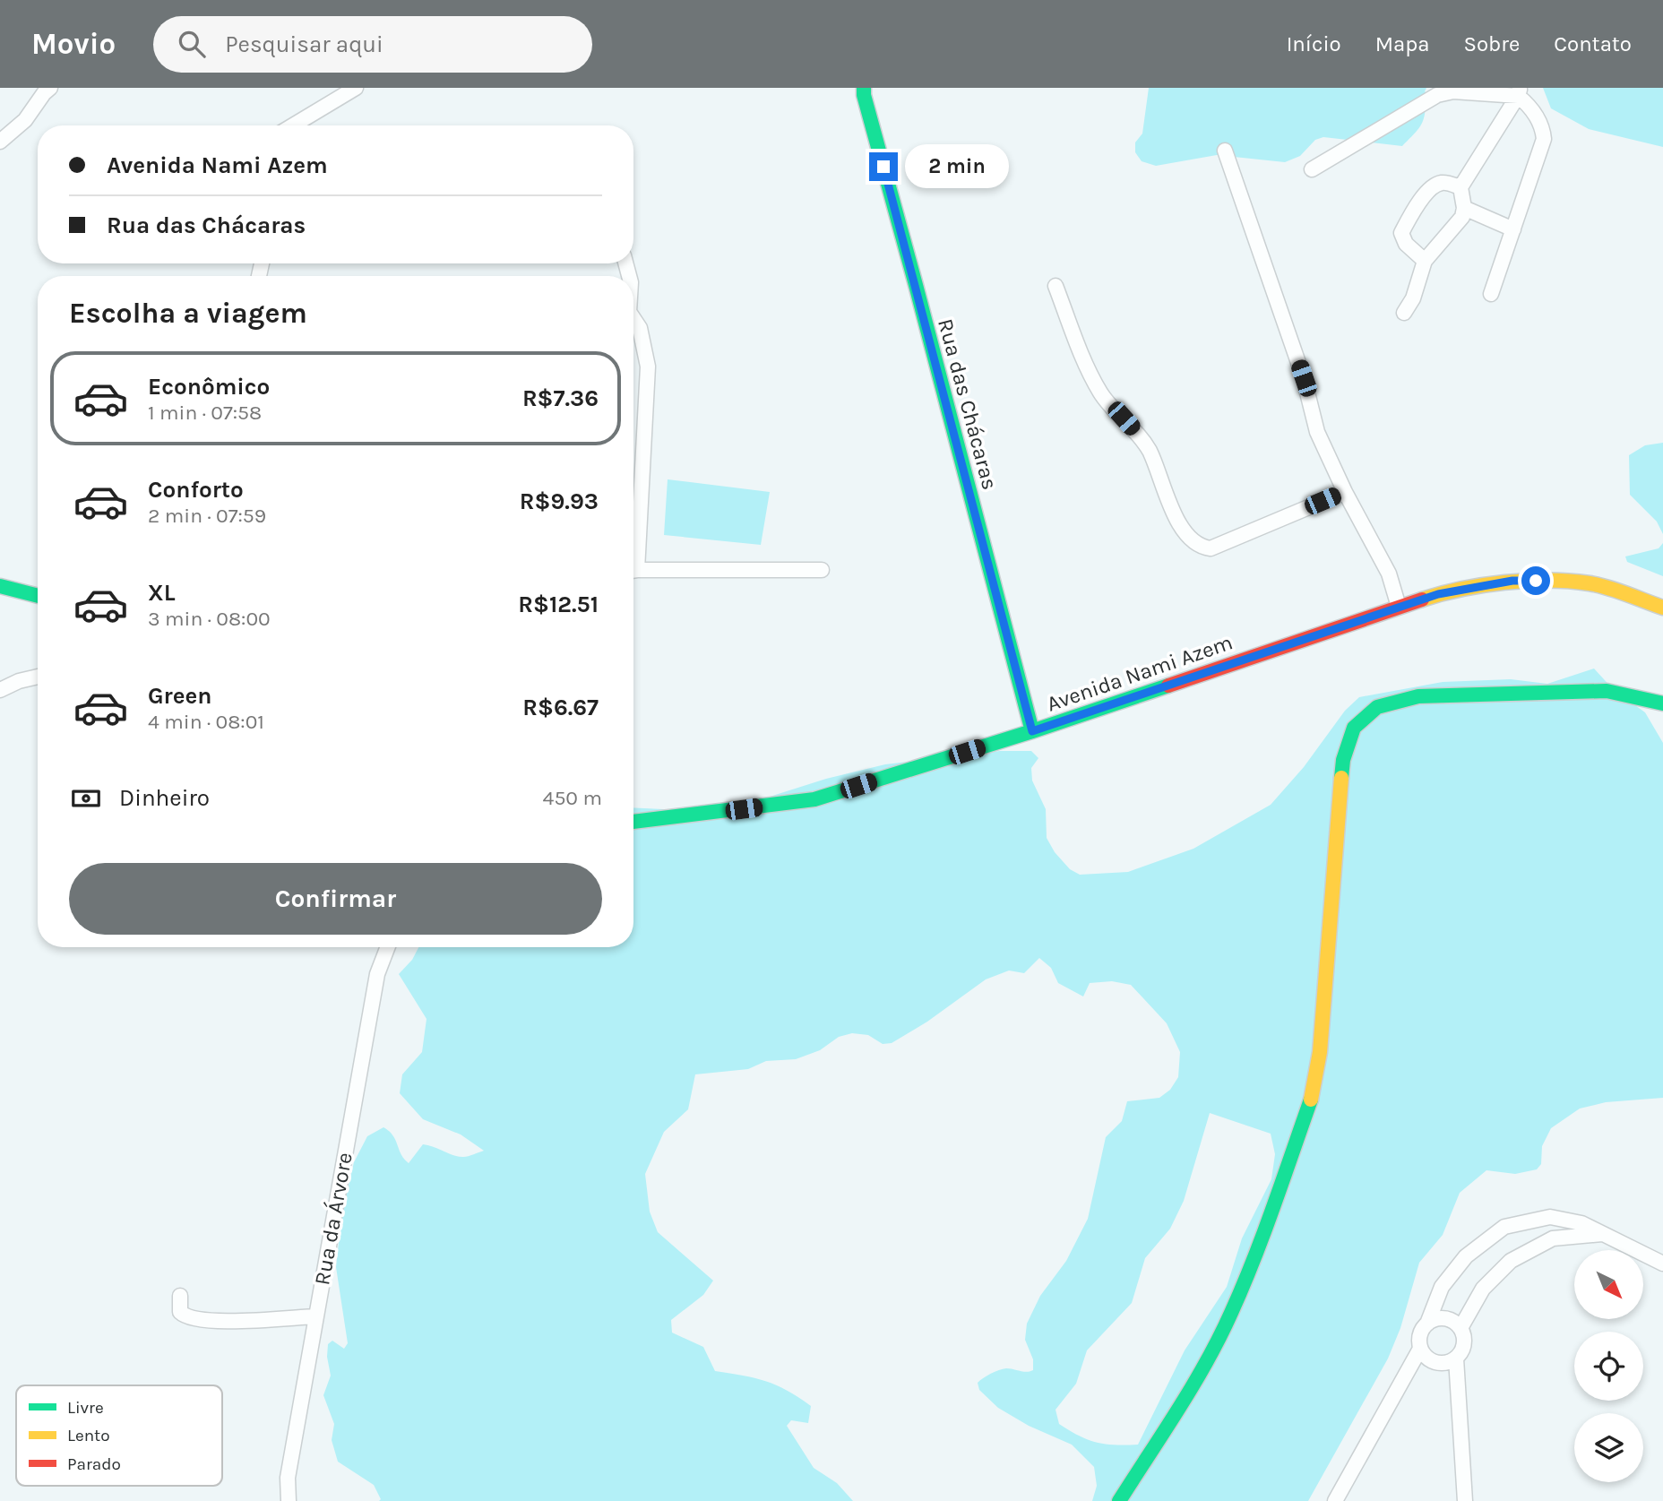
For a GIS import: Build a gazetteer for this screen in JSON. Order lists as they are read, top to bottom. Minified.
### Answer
{"streets":{"street":["Rua das Chácaras","Avenida Nami Azem","Rua da Árvore"]},"crossings":[["Rua das Chácaras","Avenida Nami Azem"]],"legend":["Livre","Lento","Parado"],"north":"bottom right","page":{"header":"Movio","search":"Pesquisar aqui","nav":["Início","Mapa","Sobre","Contato"],"banner":["Avenida Nami Azem","Rua das Chácaras"],"bubble":"2 min","heading":"Escolha a viagem","list":[{"name":"Econômico","note":"1 min · 07:58","value":"R$7.36"},{"name":"Conforto","note":"2 min · 07:59","value":"R$9.93"},{"name":"XL","note":"3 min · 08:00","value":"R$12.51"},{"name":"Green","note":"4 min · 08:01","value":"R$6.67"}],"pay":["Dinheiro","450 m"],"buttons":"Confirmar"}}
